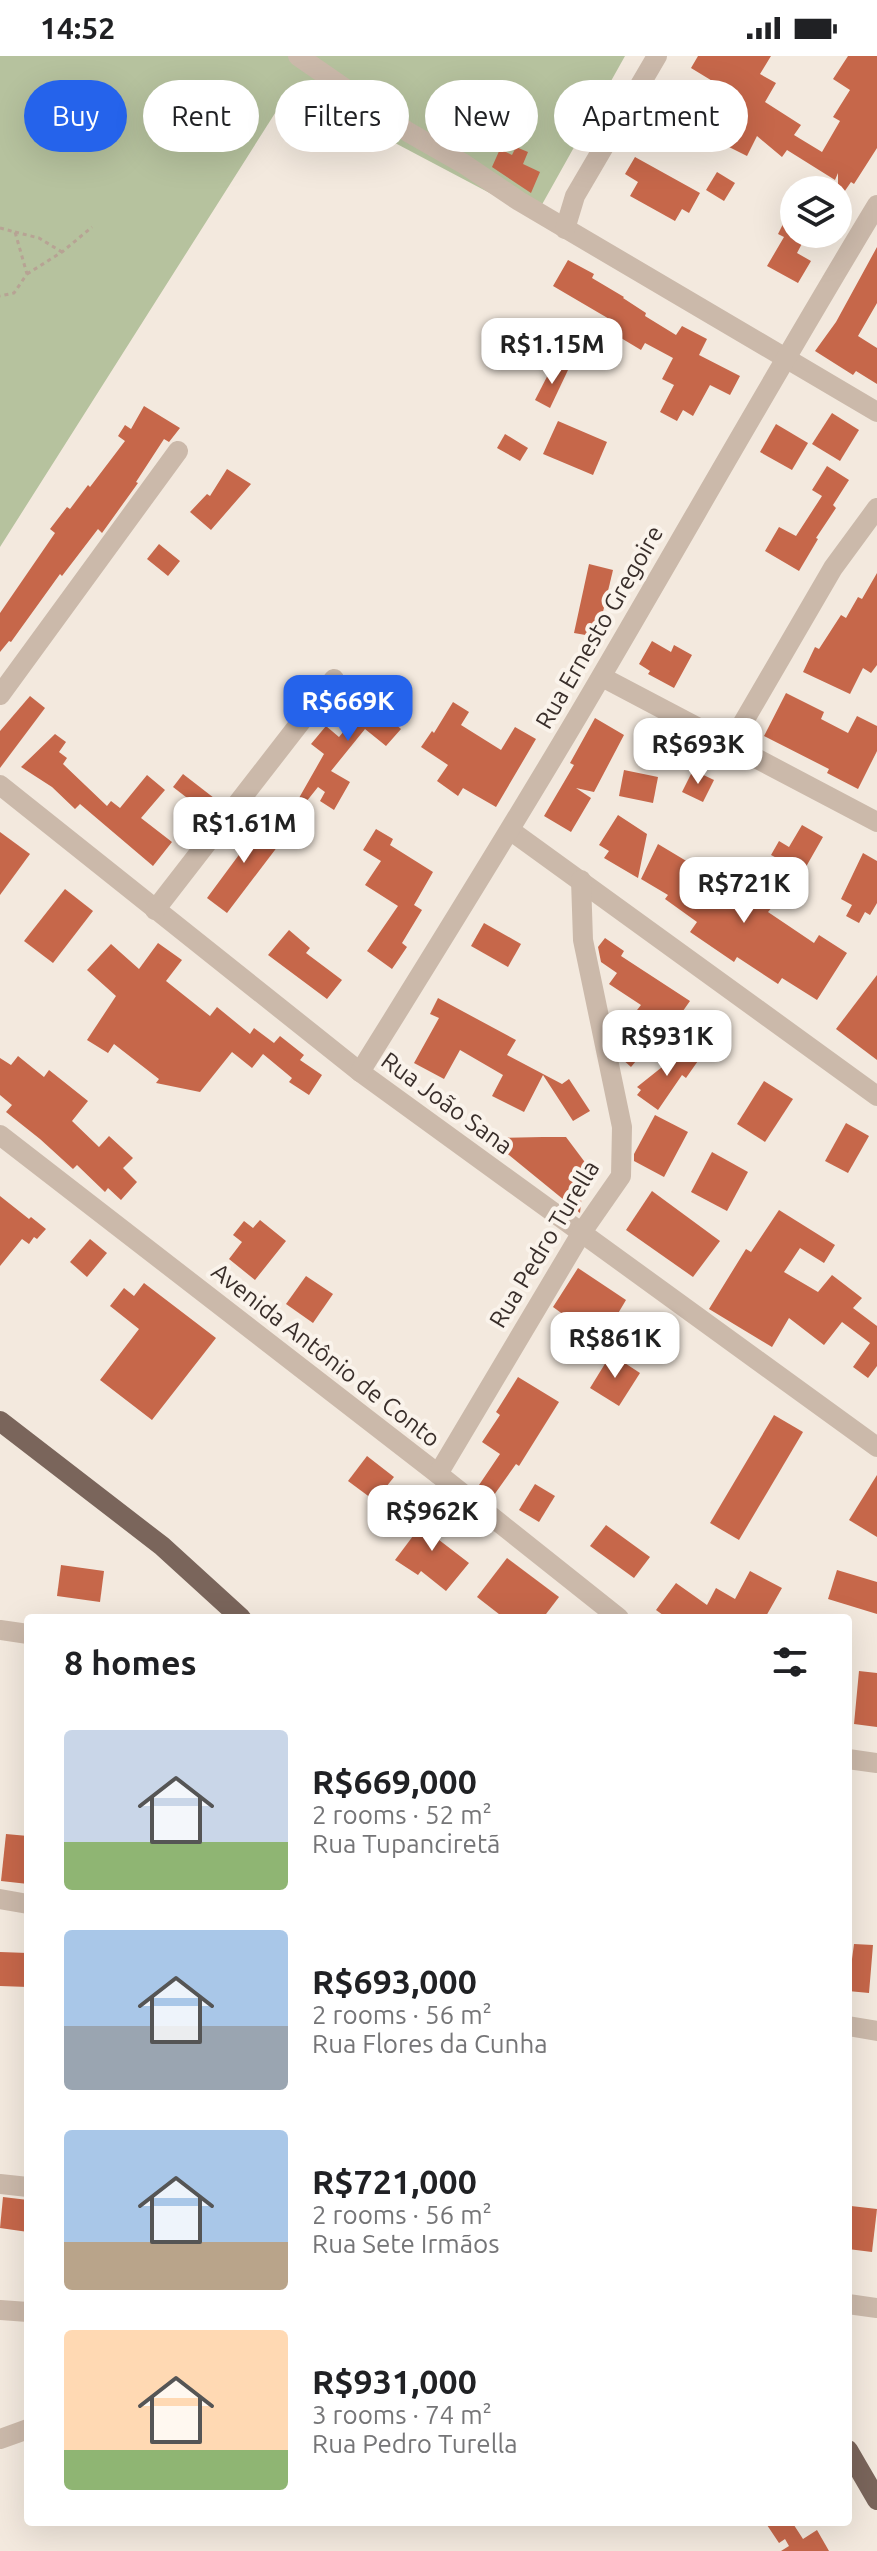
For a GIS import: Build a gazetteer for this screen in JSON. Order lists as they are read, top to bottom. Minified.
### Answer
{"streets":{"street":["Rua Ernesto Gregoire","Rua João Sana","Rua Pedro Turella","Avenida Antônio de Conto"]},"crossings":[["Rua Ernesto Gregoire","Rua João Sana"],["Rua João Sana","Rua Pedro Turella"],["Rua Pedro Turella","Avenida Antônio de Conto"]],"page":{"status":"14:52","chip":["Buy","Rent","Filters","New","Apartment"],"price":["R$1.15M","R$669K","R$693K","R$1.61M","R$721K","R$931K","R$861K","R$962K"],"heading":"8 homes","list":[{"name":"R$669,000","note":"2 rooms · 52 m² · Rua Tupanciretã"},{"name":"R$693,000","note":"2 rooms · 56 m² · Rua Flores da Cunha"},{"name":"R$721,000","note":"2 rooms · 56 m² · Rua Sete Irmãos"},{"name":"R$931,000","note":"3 rooms · 74 m² · Rua Pedro Turella"}]}}
